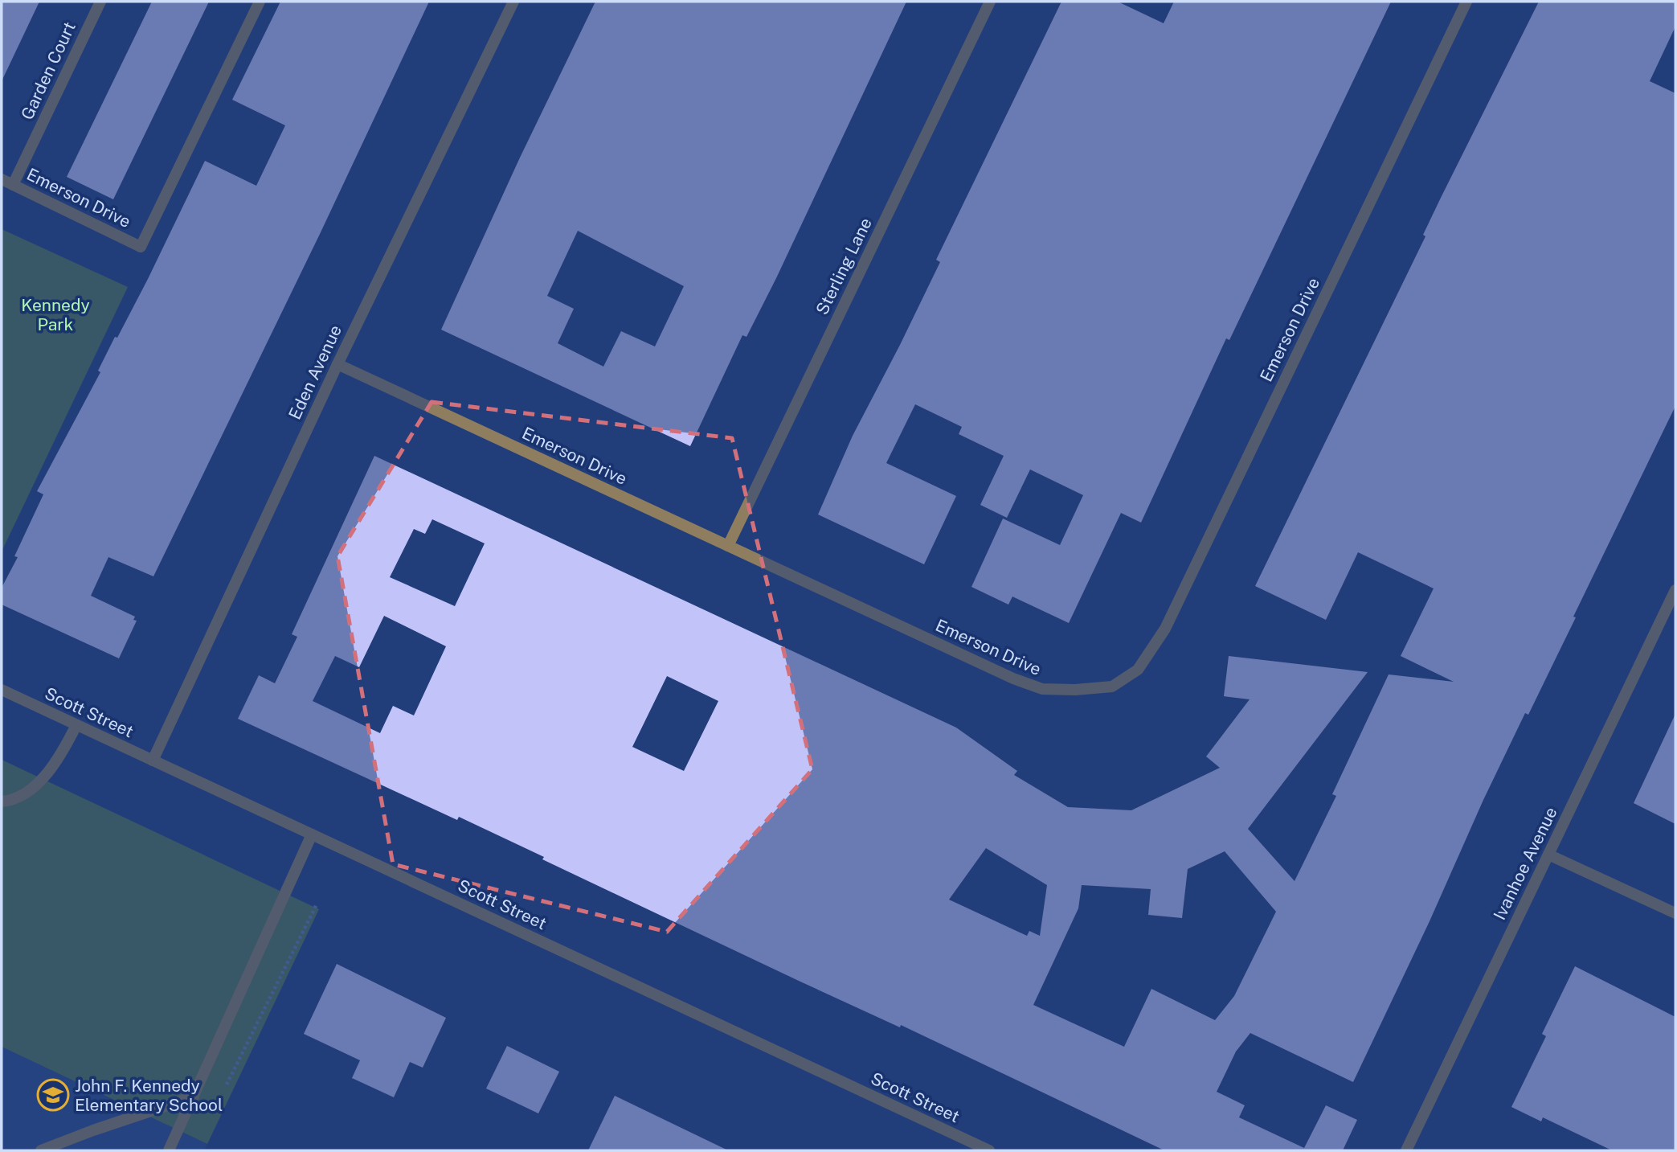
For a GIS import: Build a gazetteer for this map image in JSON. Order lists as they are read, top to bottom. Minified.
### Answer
{"streets":{"street":["Garden Court","Emerson Drive","Sterling Lane","Eden Avenue","Scott Street","Ivanhoe Avenue"]},"crossings":[["Garden Court","Emerson Drive"],["Emerson Drive","Sterling Lane"],["Emerson Drive","Eden Avenue"],["Eden Avenue","Scott Street"]],"parks":["Kennedy Park"],"places":{"school or university":["John F. Kennedy Elementary School"]}}
